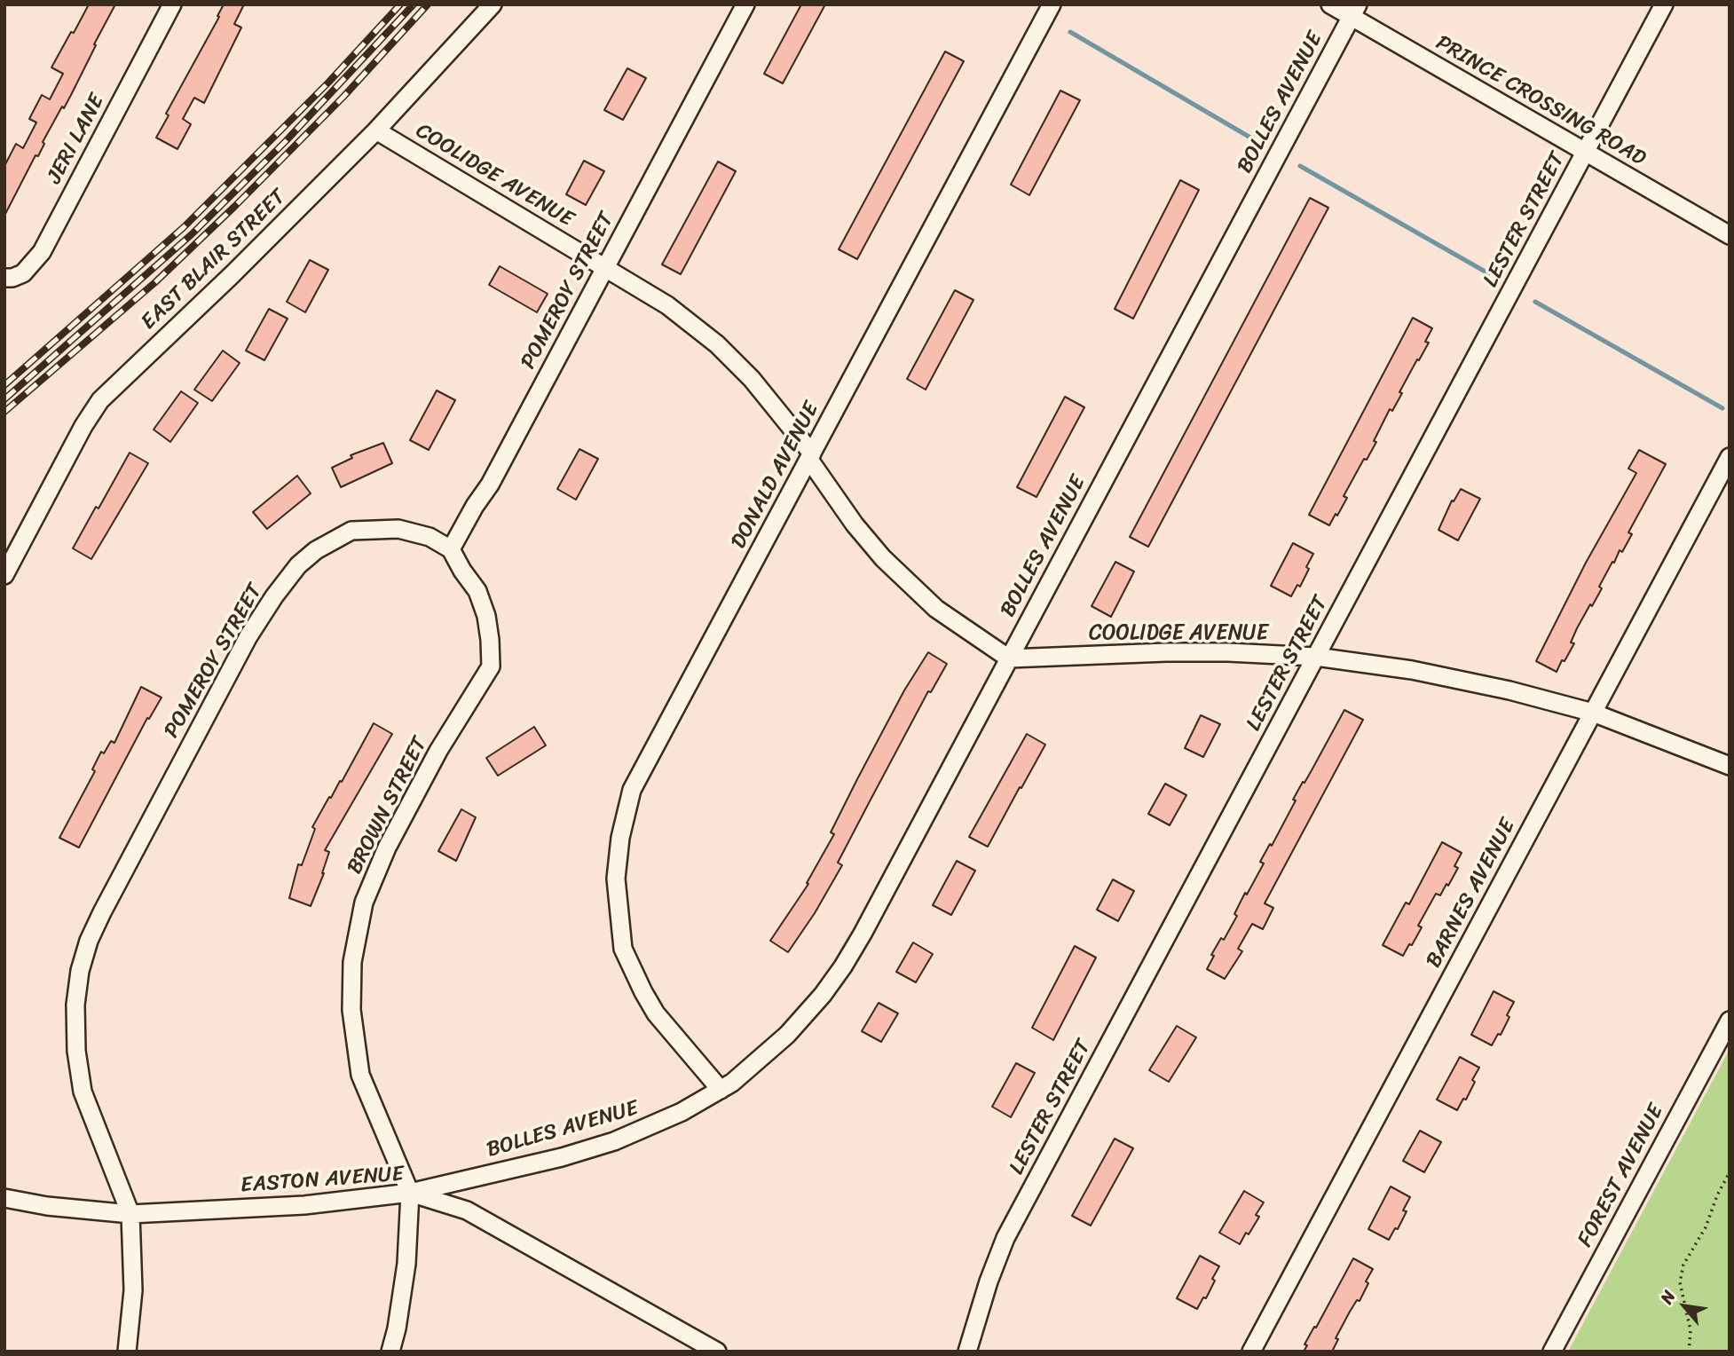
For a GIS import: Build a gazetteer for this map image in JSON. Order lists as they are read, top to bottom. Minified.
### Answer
{"streets":{"street":["PRINCE CROSSING ROAD","BOLLES AVENUE","JERI LANE","COOLIDGE AVENUE","LESTER STREET","EAST BLAIR STREET","POMEROY STREET","DONALD AVENUE","BROWN STREET","BARNES AVENUE","FOREST AVENUE","EASTON AVENUE"]},"crossings":[["PRINCE CROSSING ROAD","BOLLES AVENUE"],["PRINCE CROSSING ROAD","LESTER STREET"],["BOLLES AVENUE","COOLIDGE AVENUE"],["BOLLES AVENUE","DONALD AVENUE"],["BOLLES AVENUE","BROWN STREET"],["BOLLES AVENUE","EASTON AVENUE"],["COOLIDGE AVENUE","LESTER STREET"],["COOLIDGE AVENUE","EAST BLAIR STREET"],["COOLIDGE AVENUE","POMEROY STREET"],["COOLIDGE AVENUE","DONALD AVENUE"],["COOLIDGE AVENUE","BARNES AVENUE"],["POMEROY STREET","BROWN STREET"],["POMEROY STREET","EASTON AVENUE"],["BROWN STREET","EASTON AVENUE"]],"north":"top left"}
